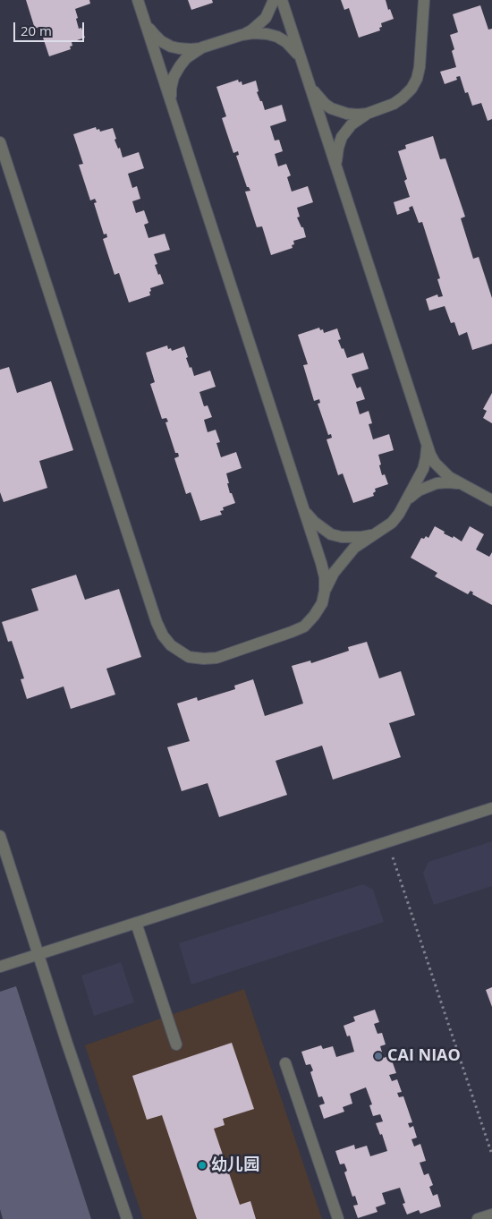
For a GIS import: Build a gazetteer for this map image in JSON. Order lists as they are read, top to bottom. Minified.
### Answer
{"places":["CAI NIAO","幼儿园"],"scale_bar":"20 m"}
